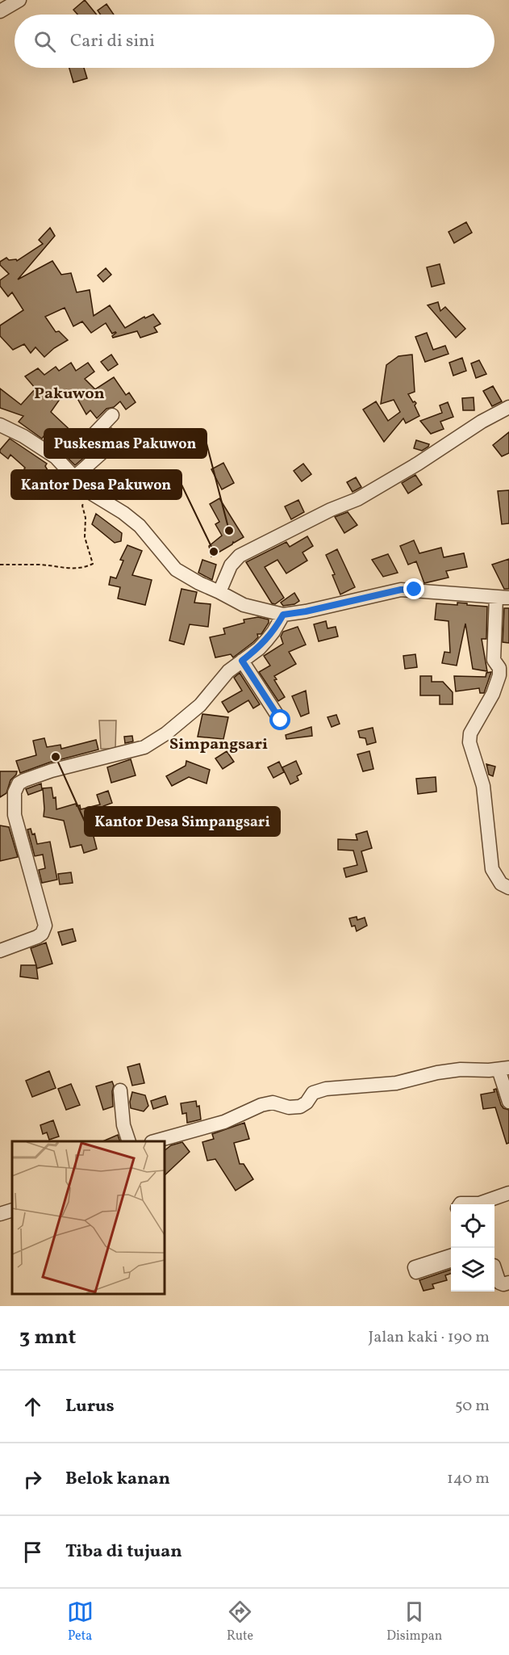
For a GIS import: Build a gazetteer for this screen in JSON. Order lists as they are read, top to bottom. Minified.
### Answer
{"districts":["Pakuwon","Simpangsari"],"places":["Puskesmas Pakuwon","Kantor Desa Pakuwon","Kantor Desa Simpangsari"],"page":{"search":"Cari di sini","heading":["3 mnt","Jalan kaki · 190 m"],"list":[["Lurus","50 m"],["Belok kanan","140 m"],"Tiba di tujuan"],"nav":["Peta","Rute","Disimpan"]}}
